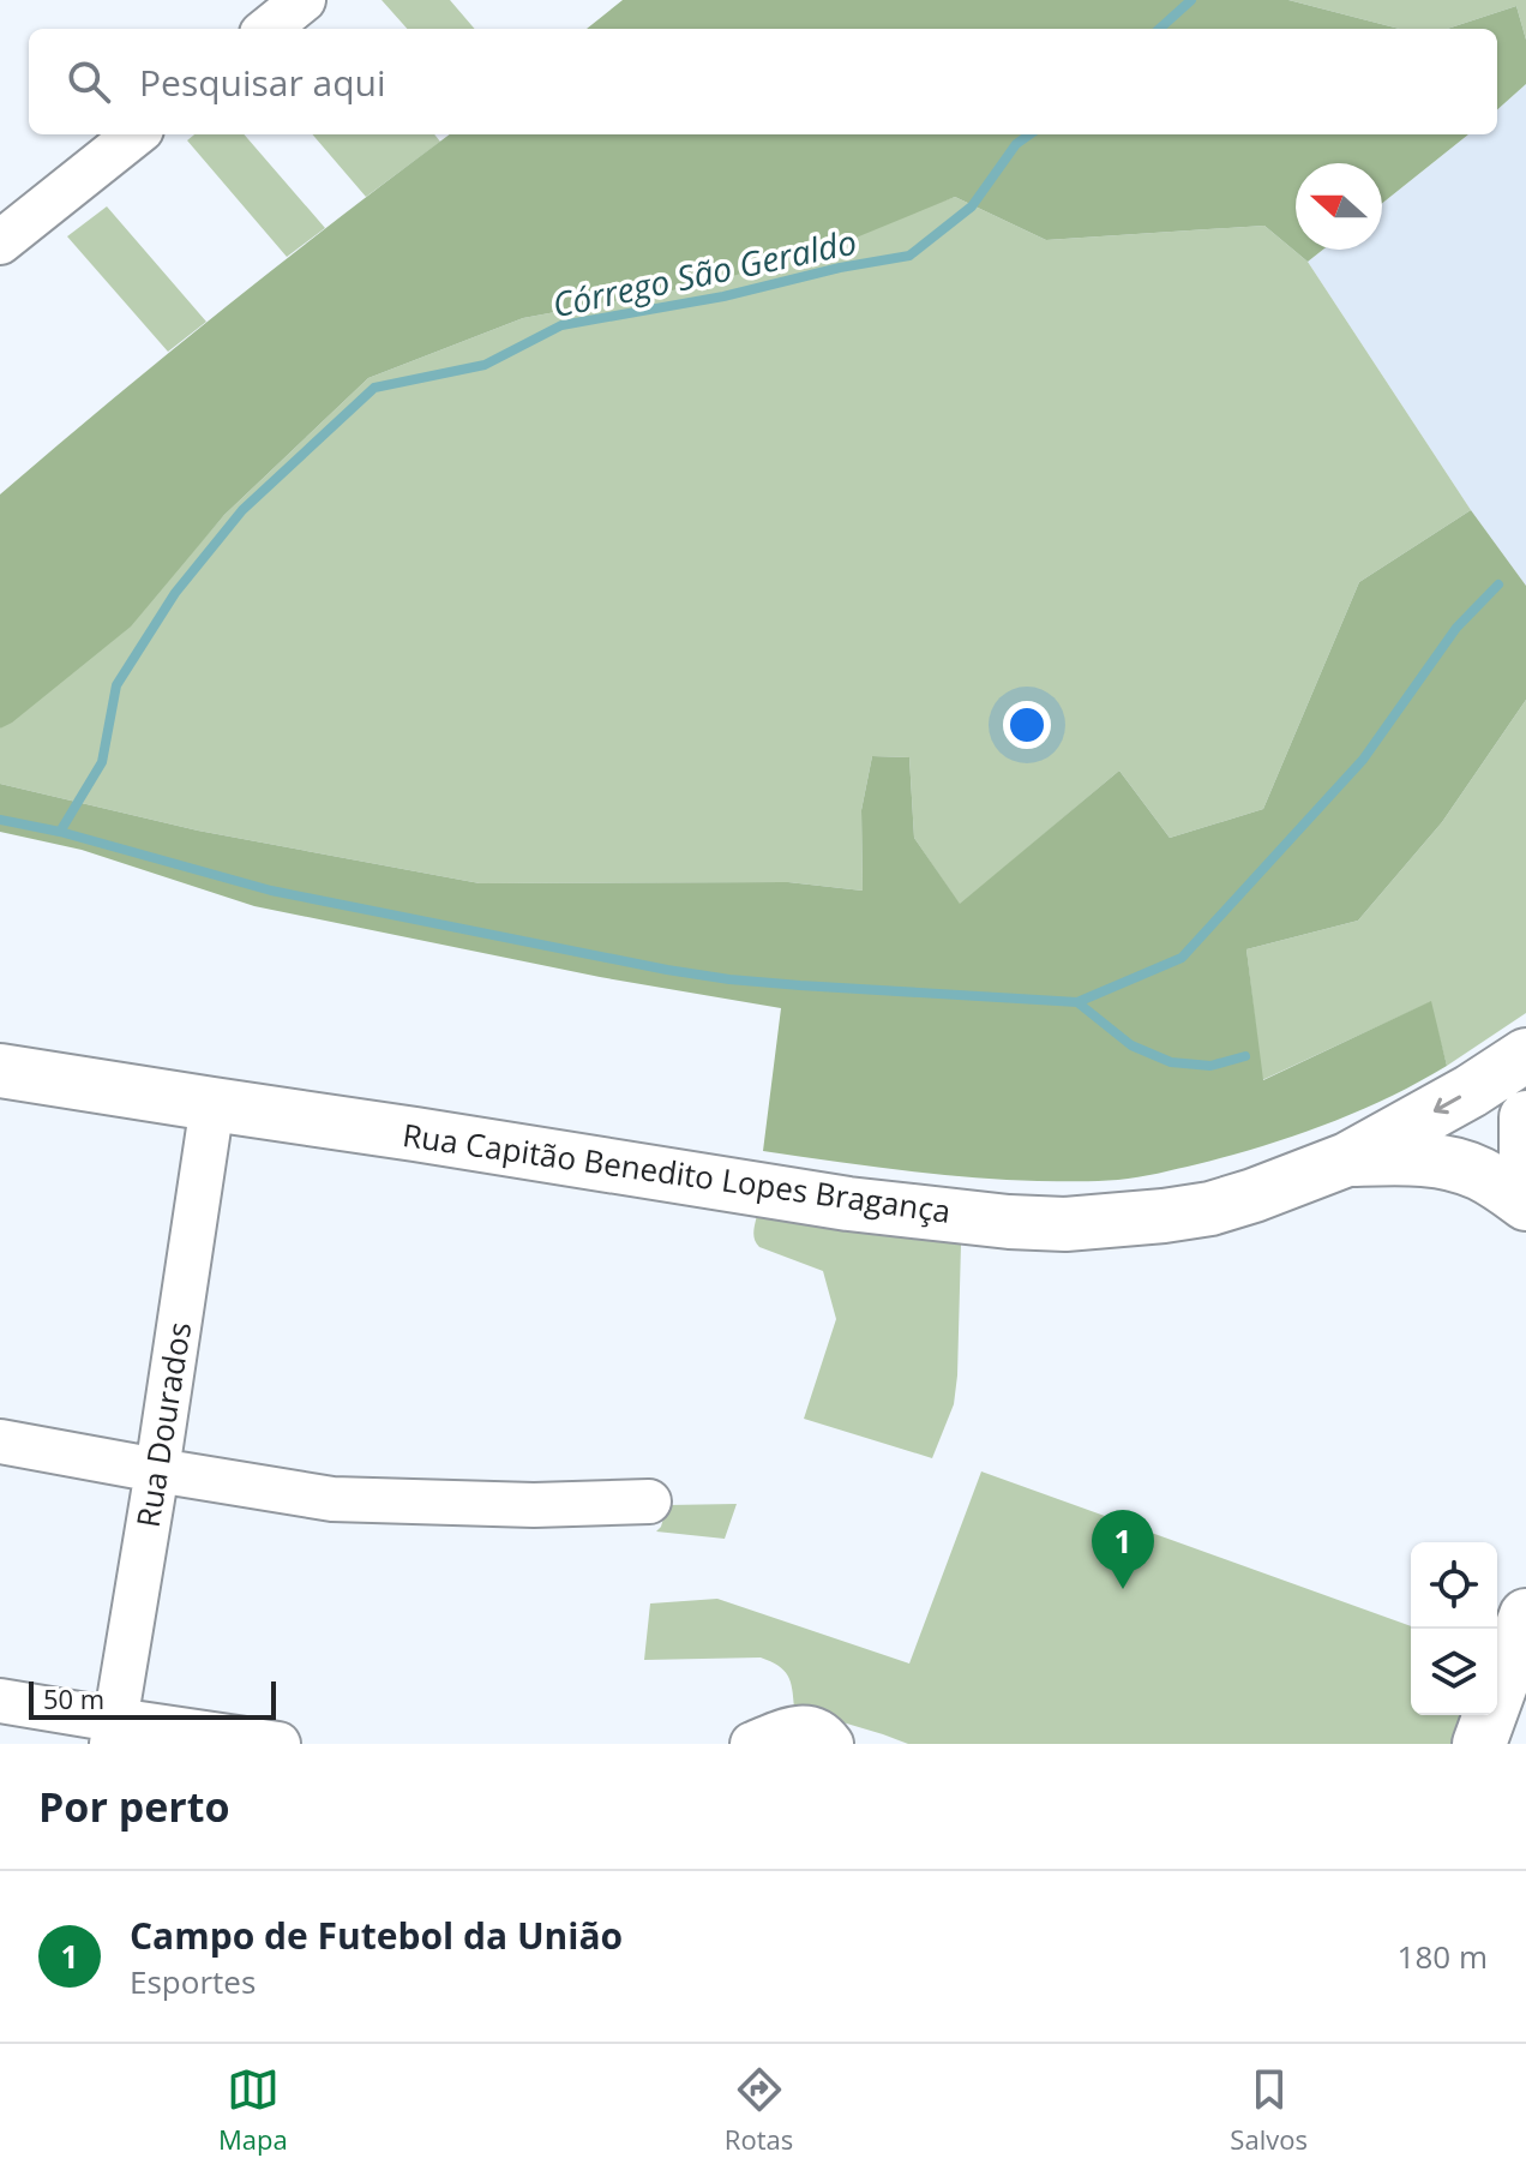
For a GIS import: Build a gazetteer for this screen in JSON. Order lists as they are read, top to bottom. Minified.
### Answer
{"streets":{"main road":["Rua Capitão Benedito Lopes Bragança"],"street":["Rua Dourados"]},"crossings":[["Rua Capitão Benedito Lopes Bragança","Rua Dourados"]],"water":["Córrego São Geraldo"],"scale_bar":"50 m","north":"left","page":{"search":"Pesquisar aqui","pins":"1","scale":"50 m","heading":"Por perto","list":[{"mark":"1","name":"Campo de Futebol da União","note":"Esportes","value":"180 m"}],"nav":["Mapa","Rotas","Salvos"]}}
